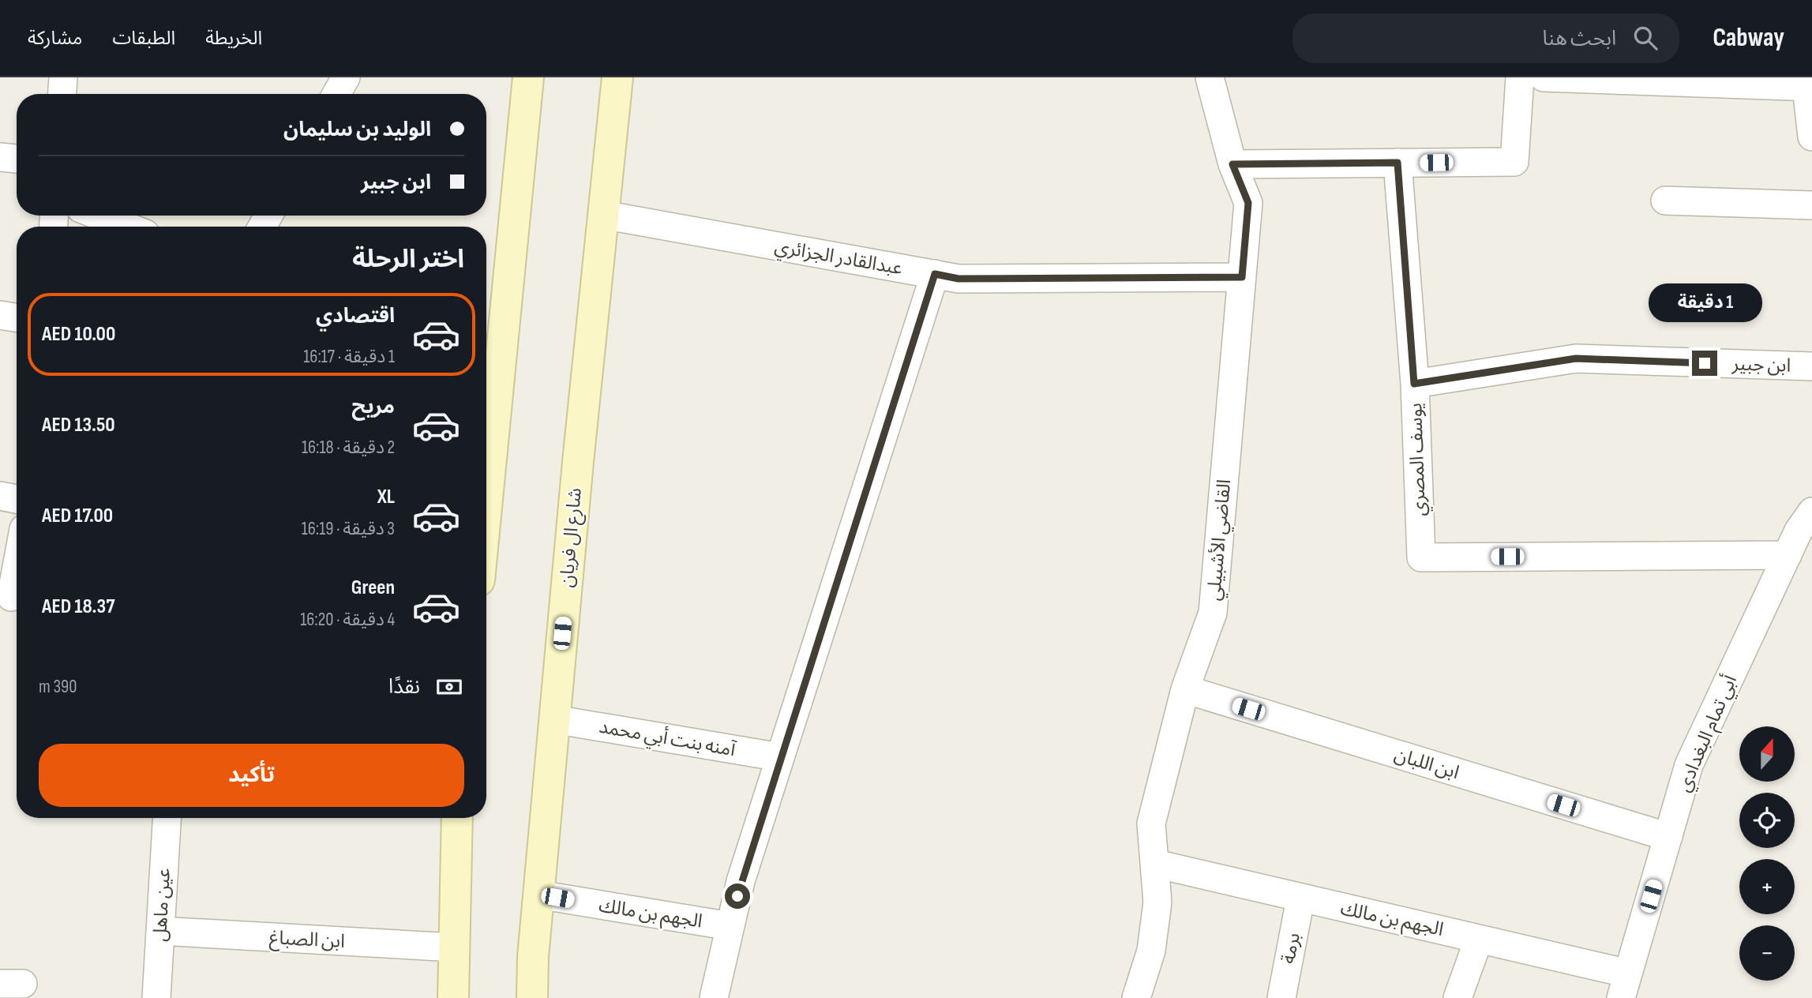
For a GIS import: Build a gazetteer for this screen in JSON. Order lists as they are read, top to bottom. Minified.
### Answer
{"streets":{"main road":["شارع ال فريان"],"street":["عبدالقادر الجزائري","ابن جبير","يوسف المصري","القاضي الأشبيلي","أبي تمام البغدادي","آمنه بنت أبي محمد","ابن اللبان","عين ماهل","الجهم بن مالك","ابن الصباغ","برمة"]},"crossings":[["عبدالقادر الجزائري","شارع ال فريان"],["عبدالقادر الجزائري","القاضي الأشبيلي"],["ابن جبير","يوسف المصري"],["يوسف المصري","أبي تمام البغدادي"],["شارع ال فريان","آمنه بنت أبي محمد"],["شارع ال فريان","الجهم بن مالك"],["القاضي الأشبيلي","ابن اللبان"],["القاضي الأشبيلي","الجهم بن مالك"],["أبي تمام البغدادي","ابن اللبان"],["أبي تمام البغدادي","الجهم بن مالك"],["عين ماهل","ابن الصباغ"],["الجهم بن مالك","برمة"]],"north":"top","page":{"header":"Cabway","search":"ابحث هنا","nav":["الخريطة","الطبقات","مشاركة"],"banner":["الوليد بن سليمان","ابن جبير"],"heading":"اختر الرحلة","bubble":"1 دقيقة","list":[{"name":"اقتصادي","note":"1 دقيقة · 16:17","value":"AED 10.00"},{"name":"مريح","note":"2 دقيقة · 16:18","value":"AED 13.50"},{"name":"XL","note":"3 دقيقة · 16:19","value":"AED 17.00"},{"name":"Green","note":"4 دقيقة · 16:20","value":"AED 18.37"}],"pay":["نقدًا","390 m"],"map_buttons":["+","−"],"buttons":"تأكيد"}}
